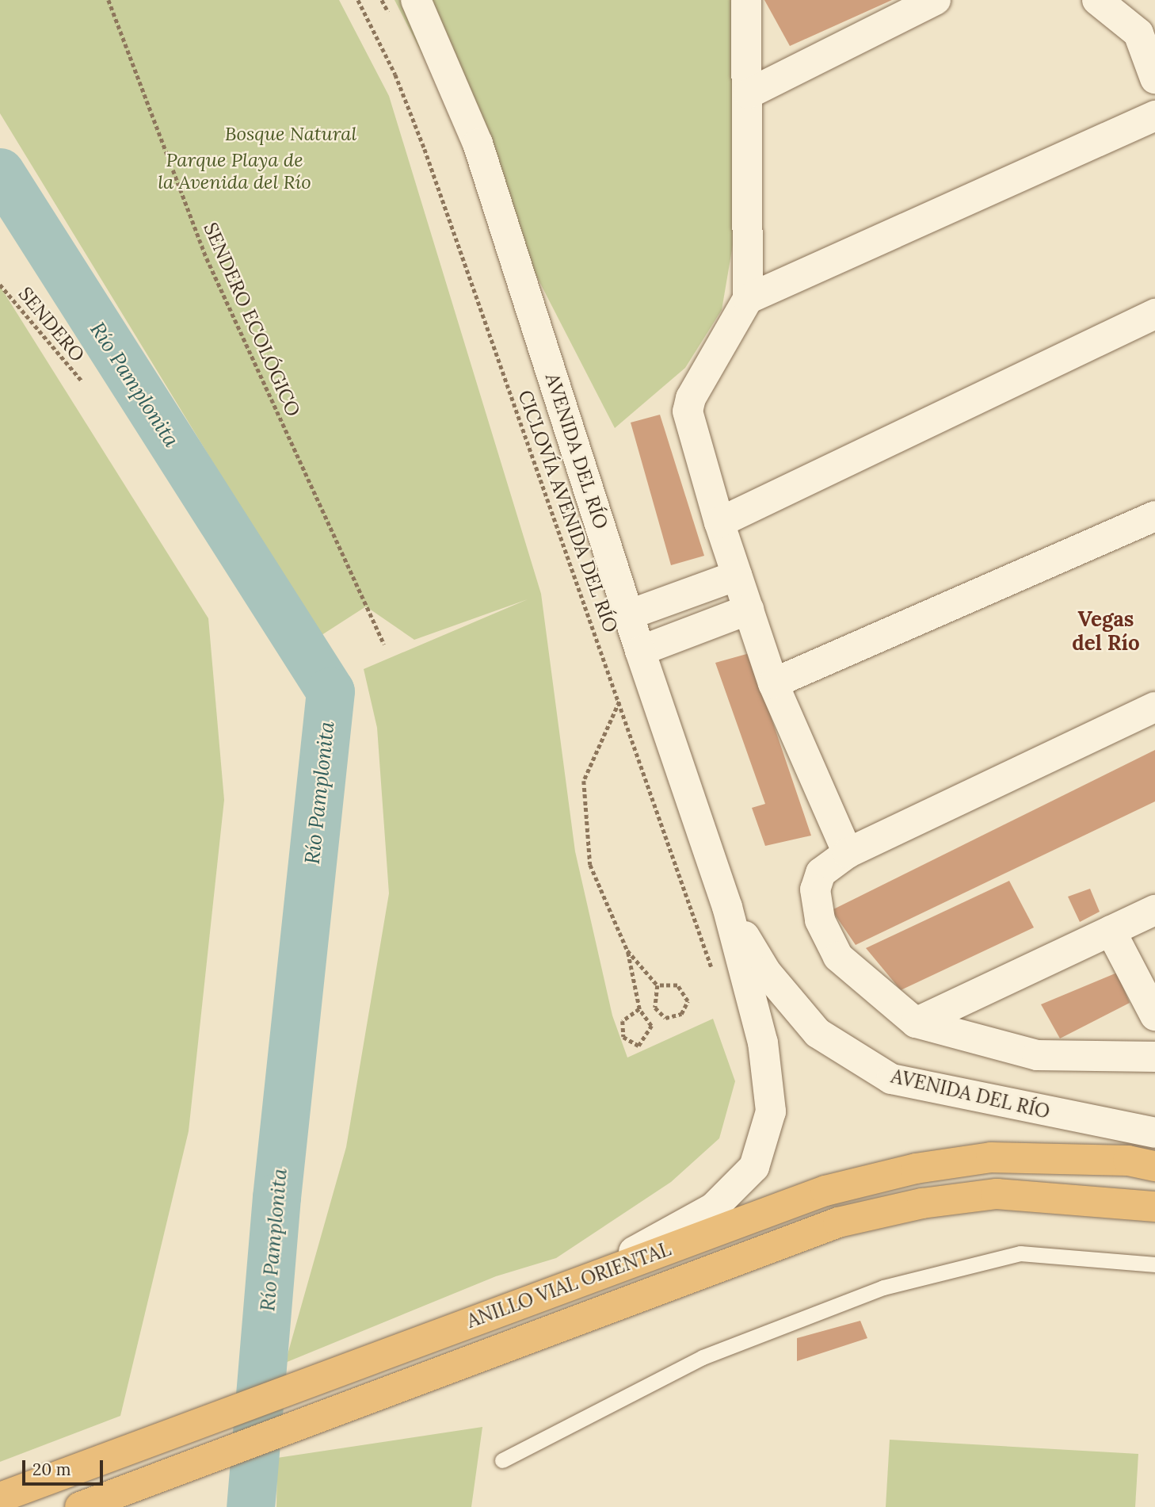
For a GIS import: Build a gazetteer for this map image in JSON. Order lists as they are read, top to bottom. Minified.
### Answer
{"streets":{"highway":["ANILLO VIAL ORIENTAL"],"street":["AVENIDA DEL RÍO"],"path":["SENDERO ECOLÓGICO","SENDERO","CICLOVÍA AVENIDA DEL RÍO"]},"crossings":[["AVENIDA DEL RÍO","ANILLO VIAL ORIENTAL"]],"districts":["Vegas del Río"],"water":["Río Pamplonita"],"parks":["Bosque Natural","Parque Playa de la Avenida del Río"],"scale_bar":"20 m"}
